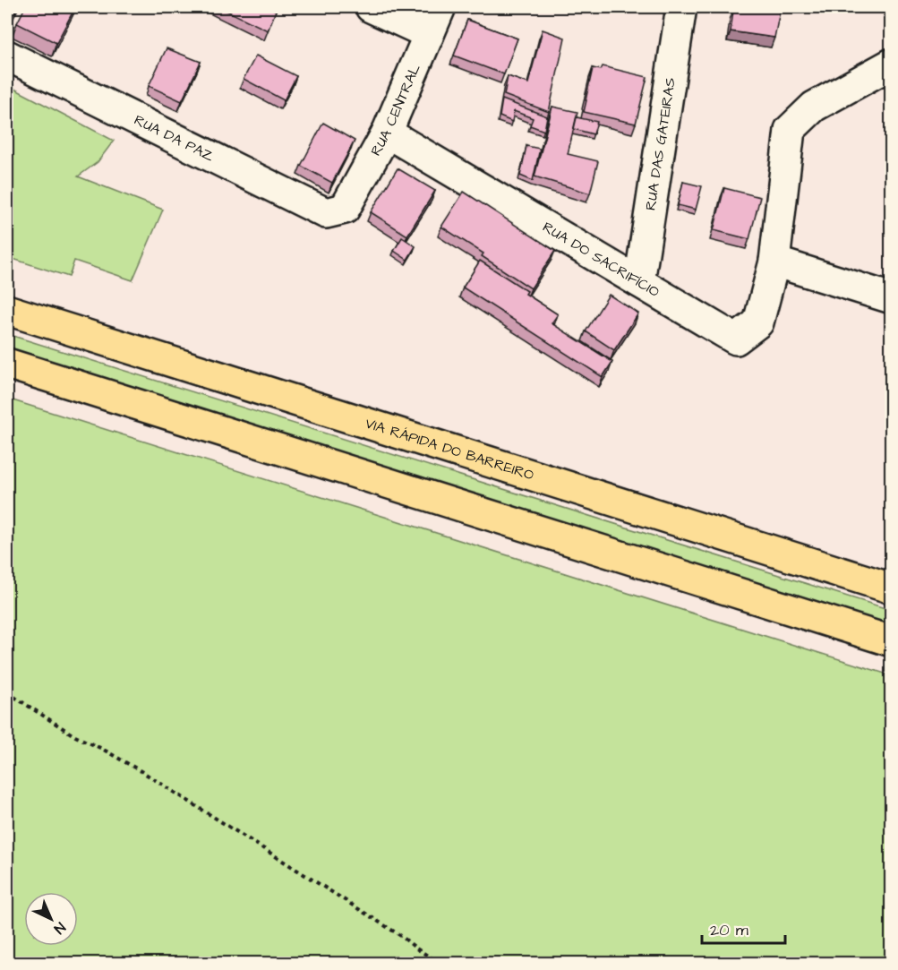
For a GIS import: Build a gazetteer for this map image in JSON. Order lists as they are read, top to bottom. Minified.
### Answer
{"streets":{"highway":["VIA RÁPIDA DO BARREIRO"],"street":["RUA CENTRAL","RUA DA PAZ","RUA DAS GATEIRAS","RUA DO SACRIFÍCIO"]},"crossings":[["RUA CENTRAL","RUA DA PAZ"],["RUA CENTRAL","RUA DO SACRIFÍCIO"],["RUA DAS GATEIRAS","RUA DO SACRIFÍCIO"]],"scale_bar":"20 m","north":"bottom right"}
